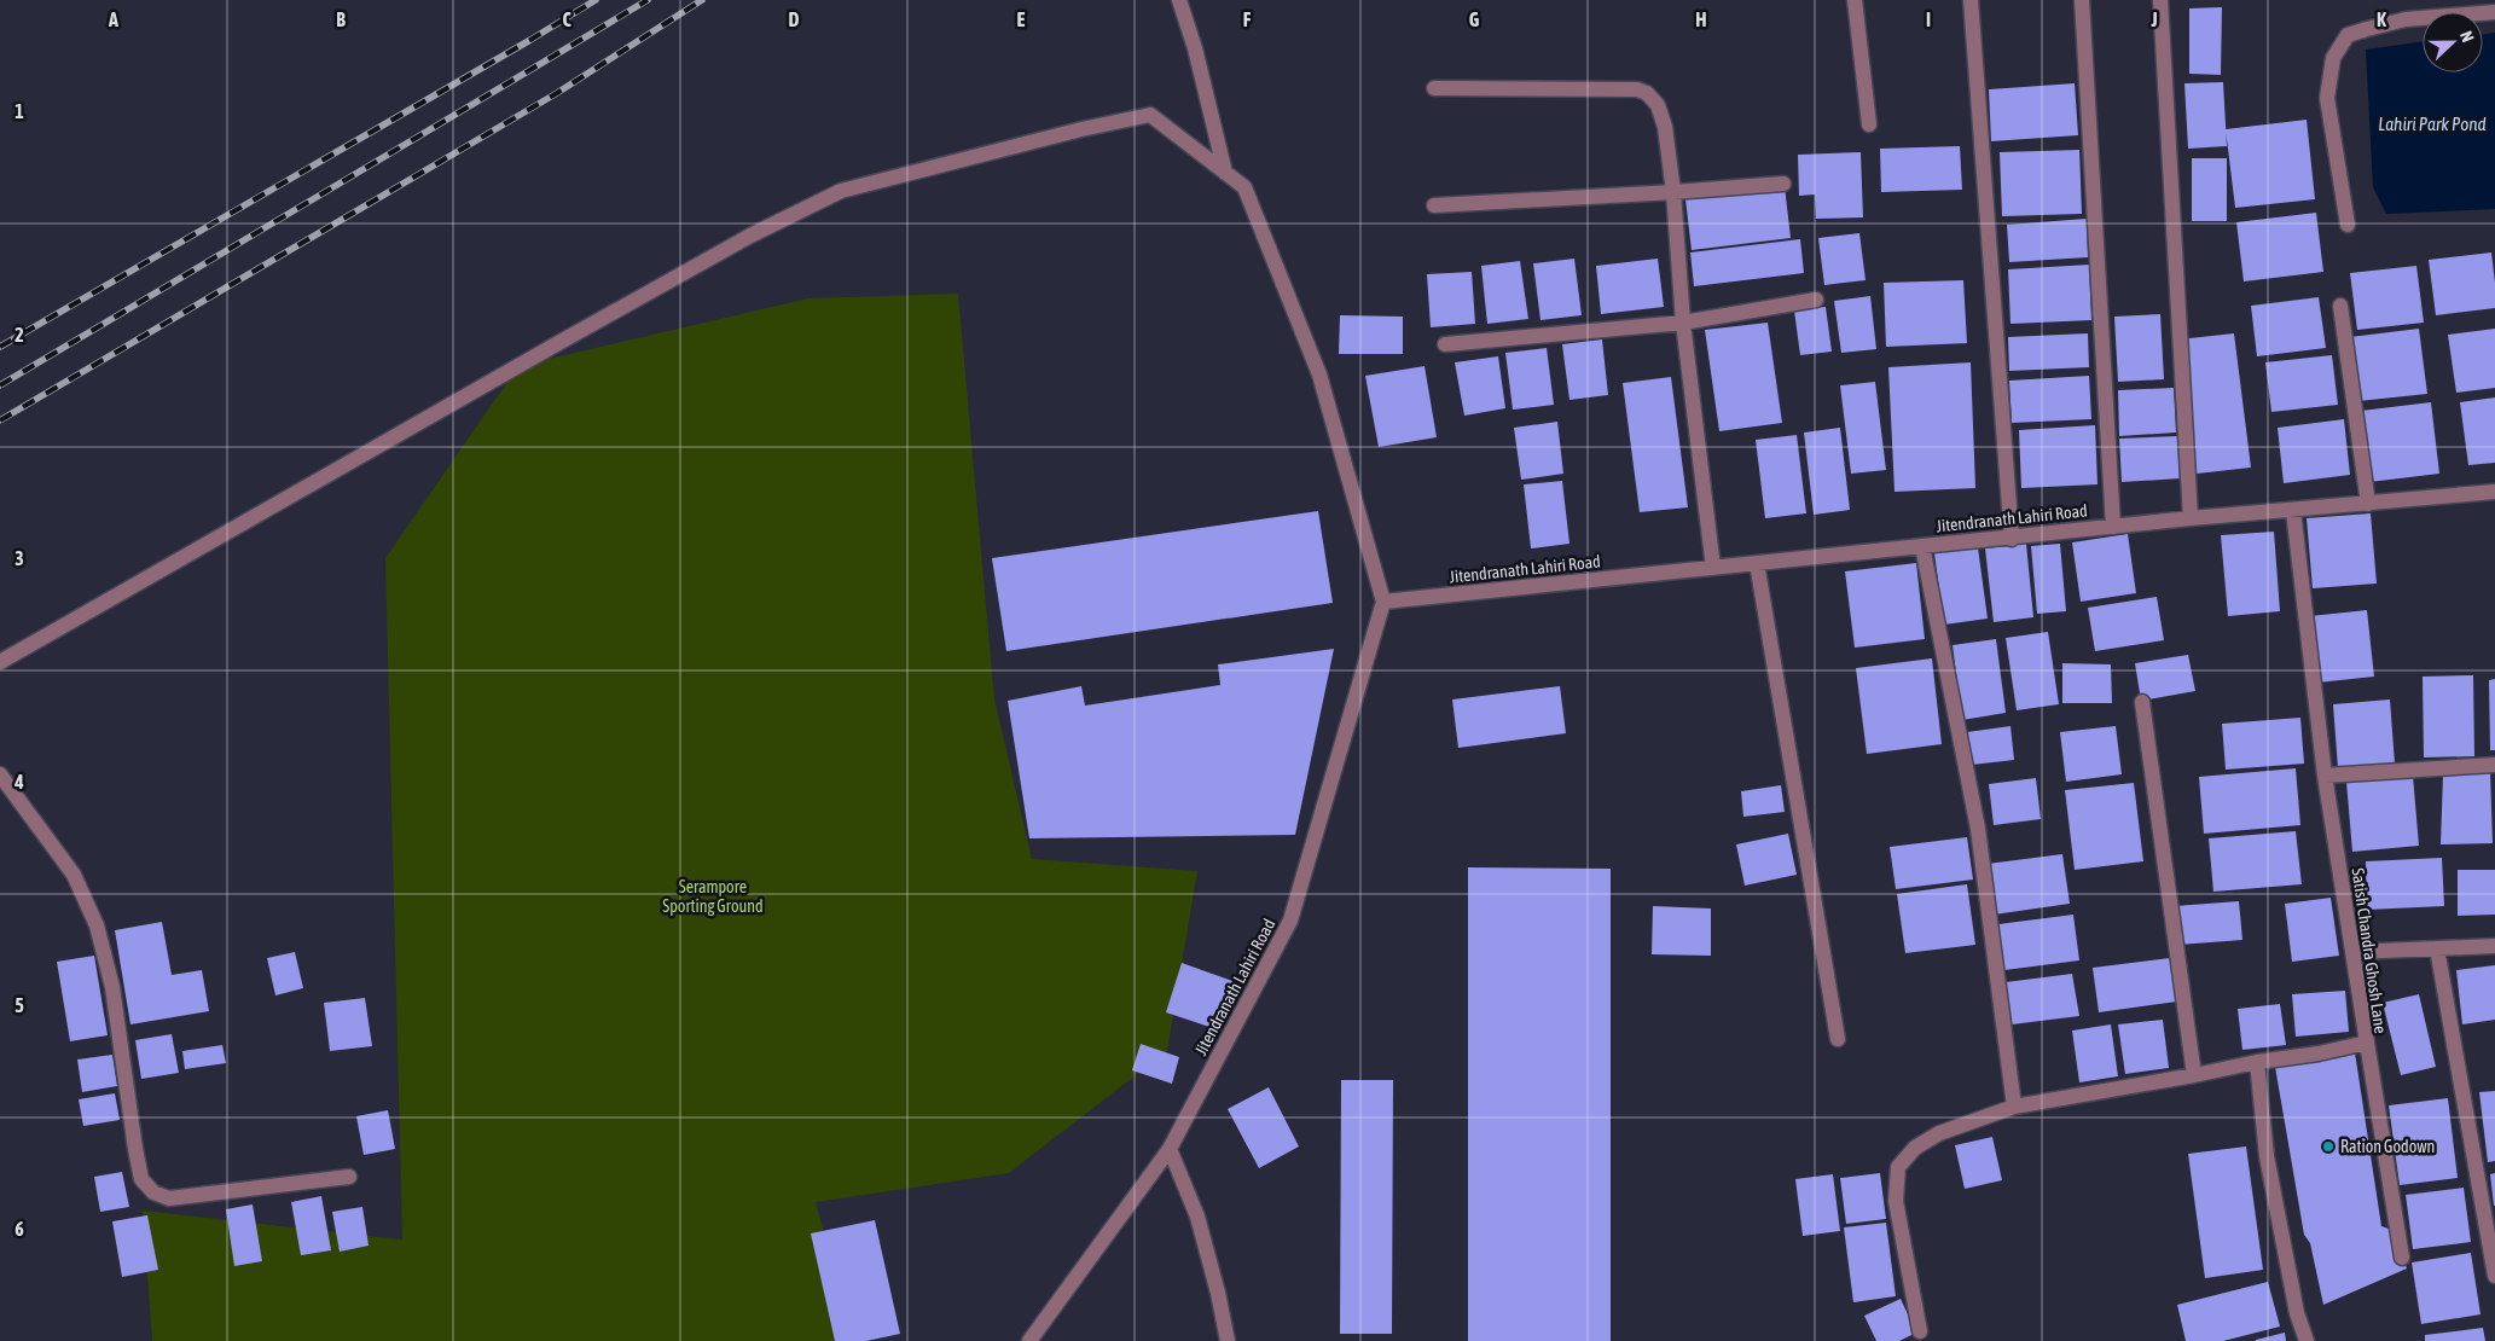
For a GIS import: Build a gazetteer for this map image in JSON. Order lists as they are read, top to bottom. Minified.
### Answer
{"streets":{"street":["Jitendranath Lahiri Road","Satish Chandra Ghosh Lane"]},"crossings":[["Jitendranath Lahiri Road","Satish Chandra Ghosh Lane"]],"water":["Lahiri Park Pond"],"parks":["Serampore Sporting Ground"],"places":["Ration Godown"],"north":"right","grid":{"columns":["A","B","C","D","E","F","G","H","I","J","K"],"rows":["1","2","3","4","5","6"]}}
